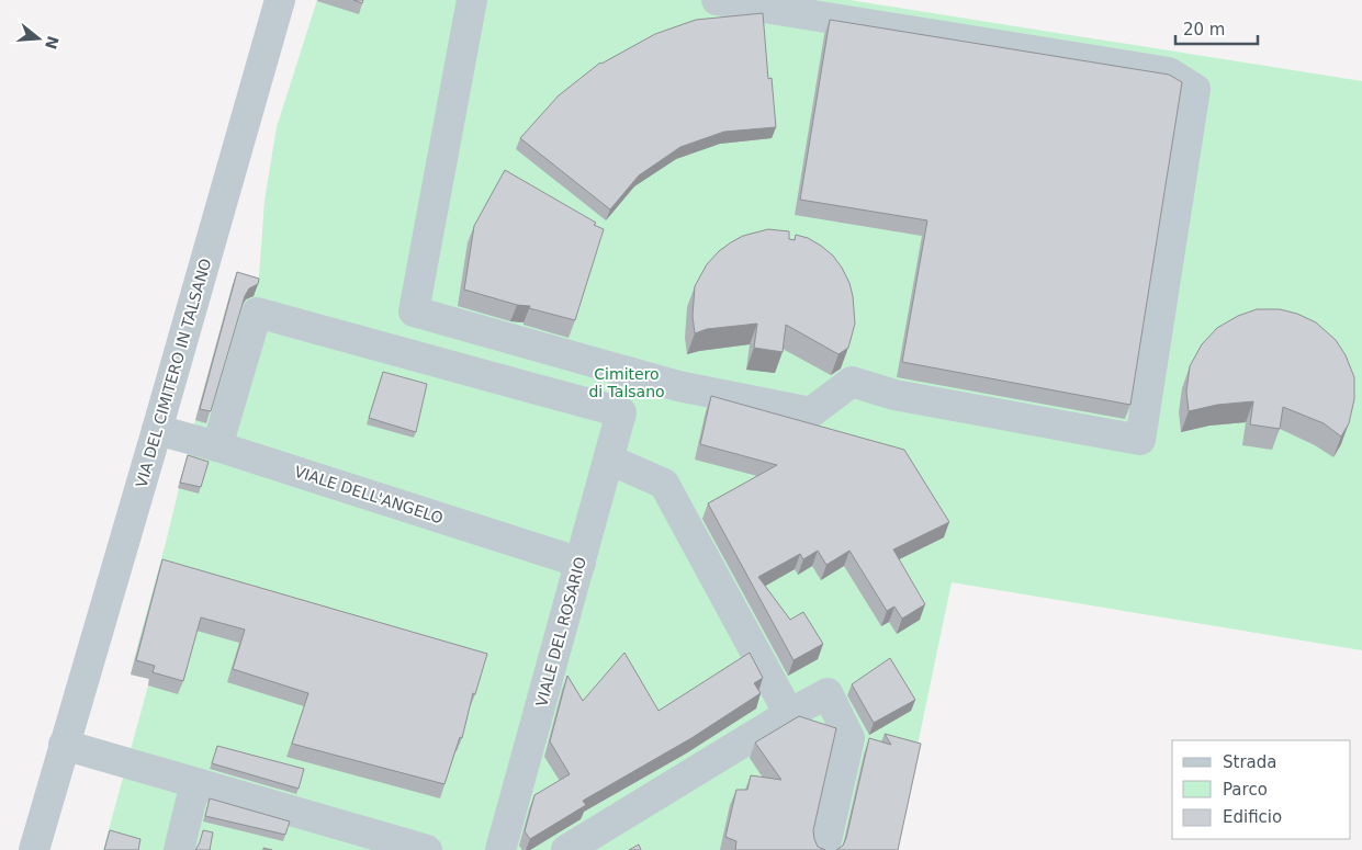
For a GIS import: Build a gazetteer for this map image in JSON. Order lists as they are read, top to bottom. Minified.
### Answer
{"streets":{"street":["VIA DEL CIMITERO IN TALSANO","VIALE DELL'ANGELO","VIALE DEL ROSARIO"]},"crossings":[["VIA DEL CIMITERO IN TALSANO","VIALE DELL'ANGELO"],["VIALE DELL'ANGELO","VIALE DEL ROSARIO"]],"parks":["Cimitero di Talsano"],"legend":["Strada","Parco","Edificio"],"scale_bar":"20 m","north":"right"}
